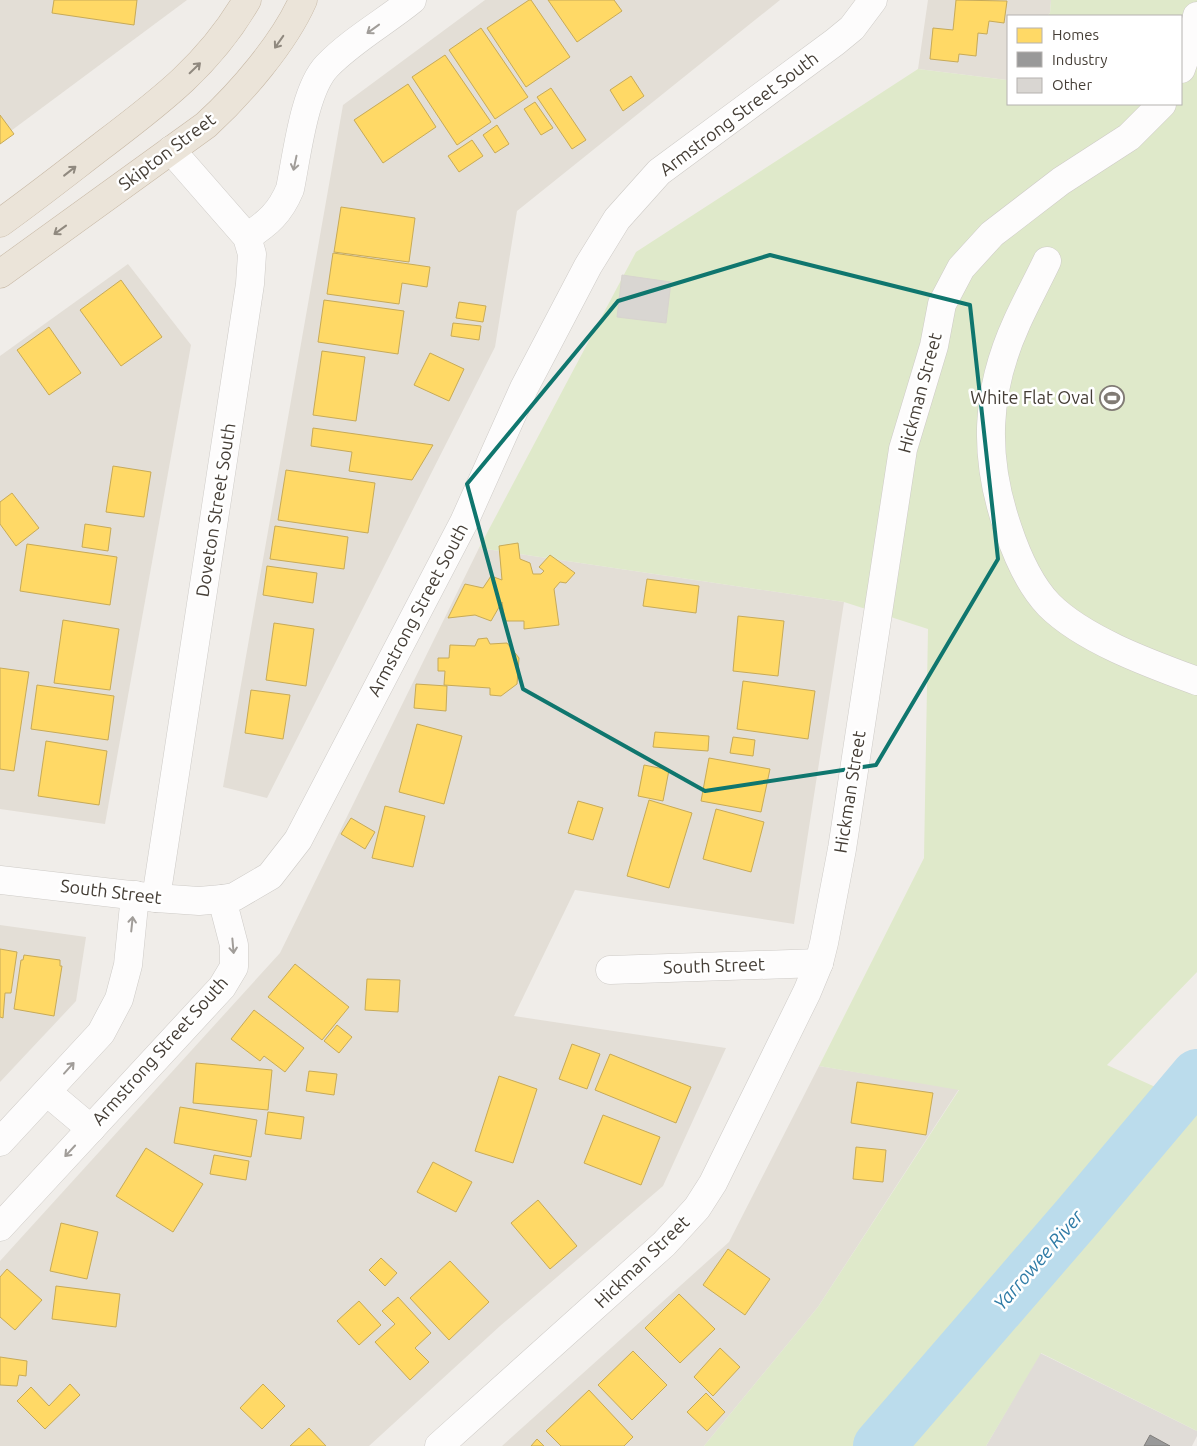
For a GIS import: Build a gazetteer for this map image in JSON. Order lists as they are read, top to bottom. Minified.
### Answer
{"streets":{"highway":["Skipton Street"],"street":["Armstrong Street South","Hickman Street","Doveton Street South","South Street"]},"crossings":[["Armstrong Street South","South Street"],["Hickman Street","South Street"],["Doveton Street South","South Street"]],"water":["Yarrowee River"],"places":{"sports":["White Flat Oval"]},"legend":["Homes","Industry","Other"]}
